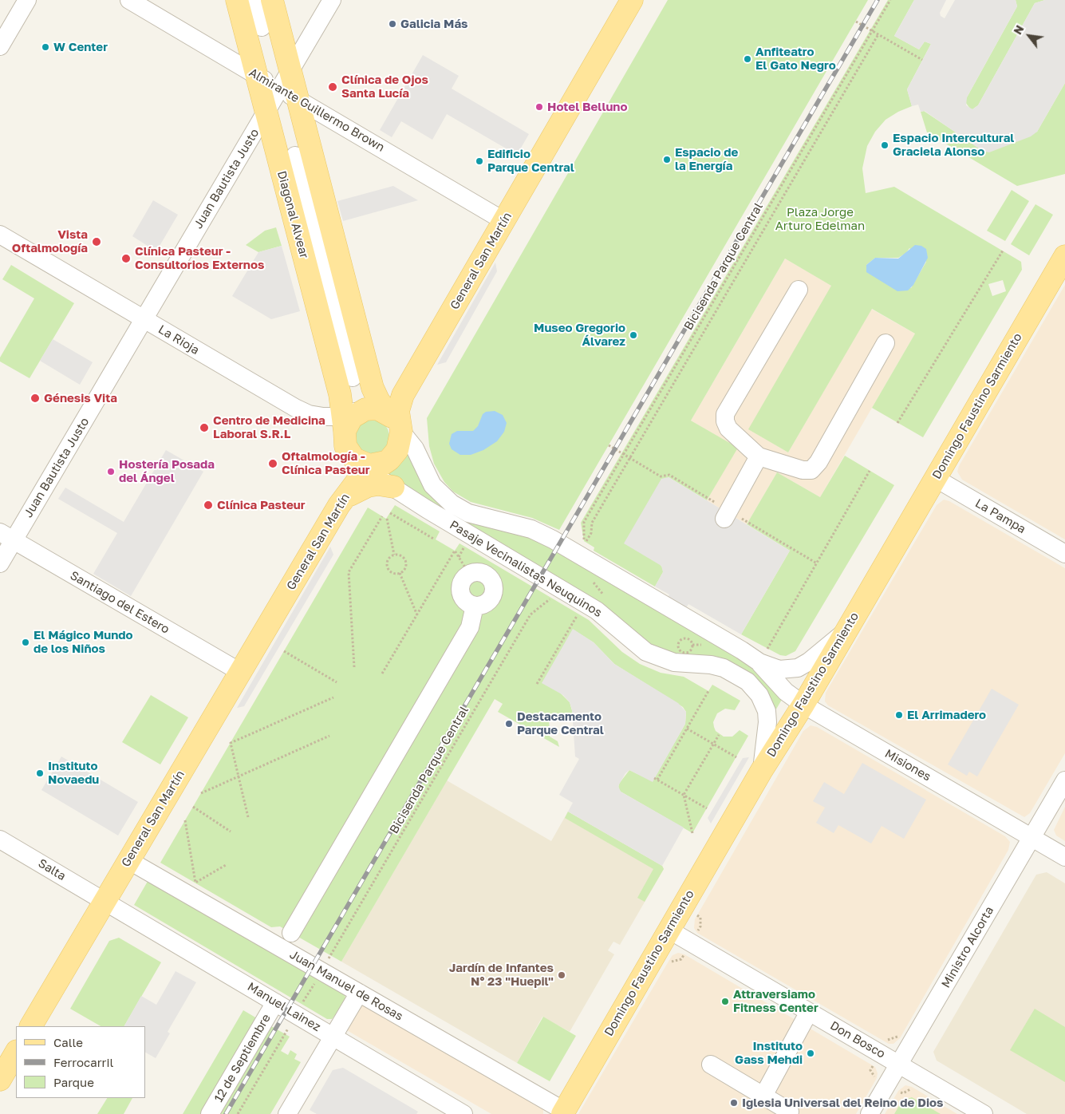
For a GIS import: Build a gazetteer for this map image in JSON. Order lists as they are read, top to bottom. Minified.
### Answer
{"streets":{"main road":["Diagonal Alvear","General San Martín","Domingo Faustino Sarmiento"],"street":["Almirante Guillermo Brown","Juan Bautista Justo","La Rioja","La Pampa","Pasaje Vecinalistas Neuquinos","Santiago del Estero","Misiones","Salta","Ministro Alcorta","Juan Manuel de Rosas","Manuel Lainez","Don Bosco","12 de Septiembre"],"path":["Bicisenda Parque Central"]},"crossings":[["Almirante Guillermo Brown","Juan Bautista Justo"],["Almirante Guillermo Brown","Diagonal Alvear"],["Almirante Guillermo Brown","General San Martín"],["Juan Bautista Justo","Diagonal Alvear"],["Juan Bautista Justo","La Rioja"],["Juan Bautista Justo","Santiago del Estero"],["Diagonal Alvear","General San Martín"],["Diagonal Alvear","La Rioja"],["Diagonal Alvear","Pasaje Vecinalistas Neuquinos"],["General San Martín","La Rioja"],["General San Martín","Pasaje Vecinalistas Neuquinos"],["General San Martín","Santiago del Estero"],["General San Martín","Salta"],["General San Martín","Juan Manuel de Rosas"],["General San Martín","Manuel Lainez"],["La Rioja","Pasaje Vecinalistas Neuquinos"],["Domingo Faustino Sarmiento","La Pampa"],["Domingo Faustino Sarmiento","Pasaje Vecinalistas Neuquinos"],["Domingo Faustino Sarmiento","Misiones"],["Domingo Faustino Sarmiento","Juan Manuel de Rosas"],["Domingo Faustino Sarmiento","Don Bosco"],["Pasaje Vecinalistas Neuquinos","Misiones"],["Misiones","Ministro Alcorta"],["Salta","Manuel Lainez"],["Ministro Alcorta","Don Bosco"],["Manuel Lainez","12 de Septiembre"]],"parks":["Plaza Jorge Arturo Edelman"],"places":["Galicia Más","W Center","Anfiteatro El Gato Negro","Clínica de Ojos Santa Lucía","Hotel Belluno","Espacio Intercultural Graciela Alonso","Espacio de la Energía","Edificio Parque Central","Vista Oftalmología","Clínica Pasteur - Consultorios Externos","Museo Gregorio Álvarez","Génesis Vita","Centro de Medicina Laboral S.R.L","Oftalmología - Clínica Pasteur","Hostería Posada del Ángel","Clínica Pasteur","El Mágico Mundo de los Niños","El Arrimadero","Destacamento Parque Central","Instituto Novaedu","Jardín de Infantes N° 23 \"Huepil\"","Attraversiamo Fitness Center","Instituto Gass Mehdi","Iglesia Universal del Reino de Dios"],"legend":["Calle","Ferrocarril","Parque"],"north":"top left"}
